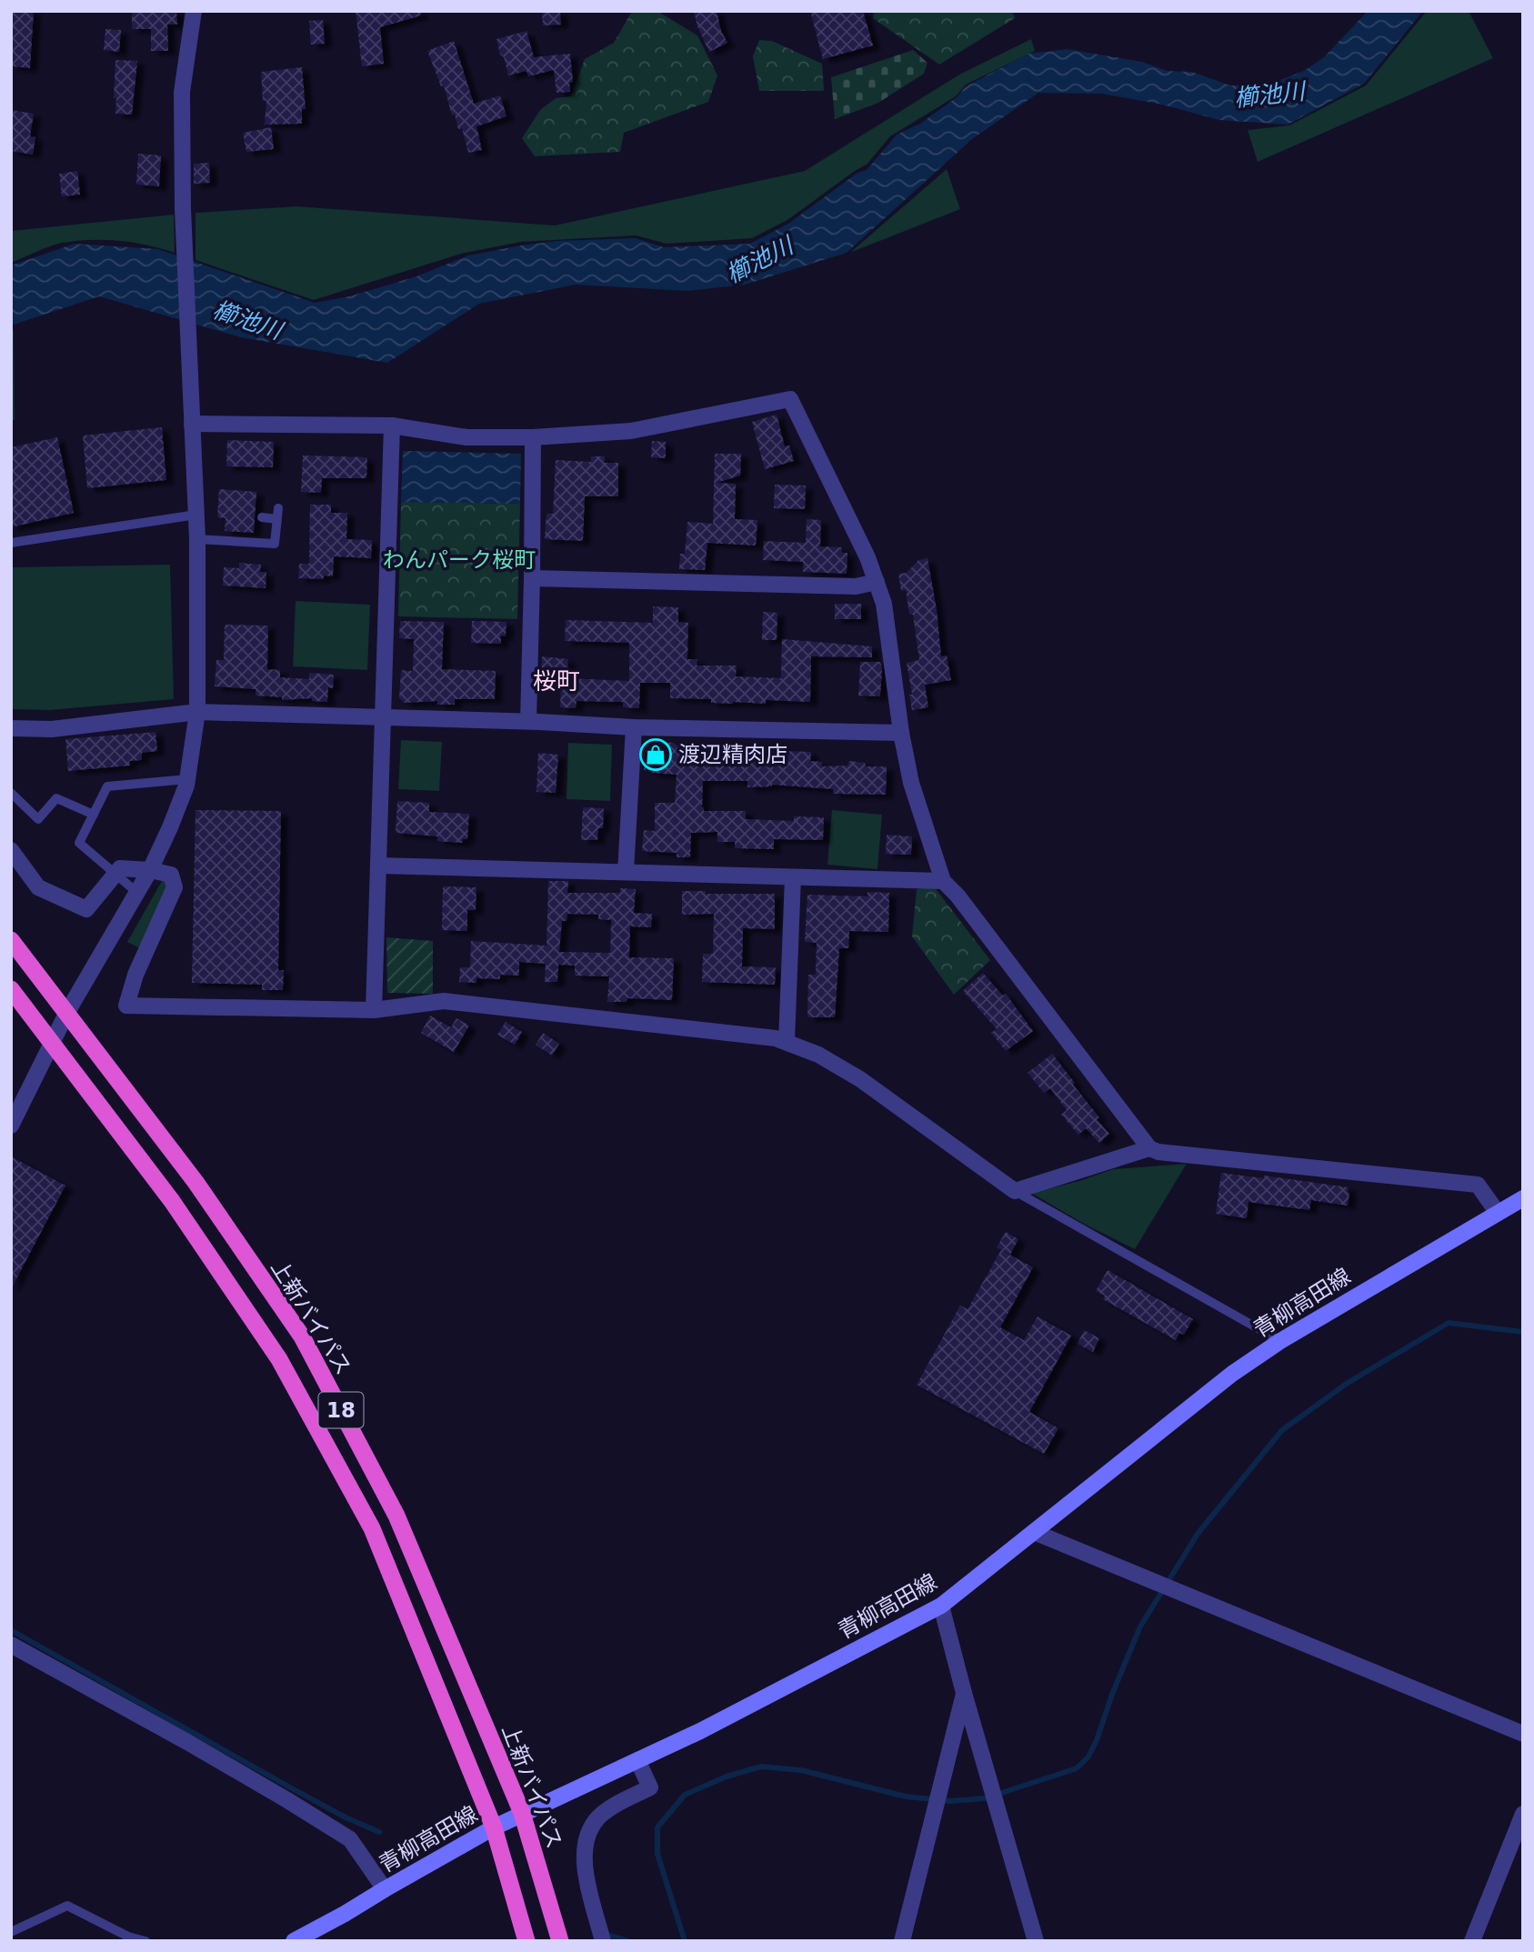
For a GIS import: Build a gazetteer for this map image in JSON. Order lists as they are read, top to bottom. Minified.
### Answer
{"streets":{"highway":["上新バイパス","18"],"main road":["青柳高田線"]},"crossings":[["青柳高田線","上新バイパス"],["青柳高田線","18"]],"districts":["桜町"],"water":["櫛池川"],"parks":["わんパーク桜町"],"places":{"shop":["渡辺精肉店"]}}
